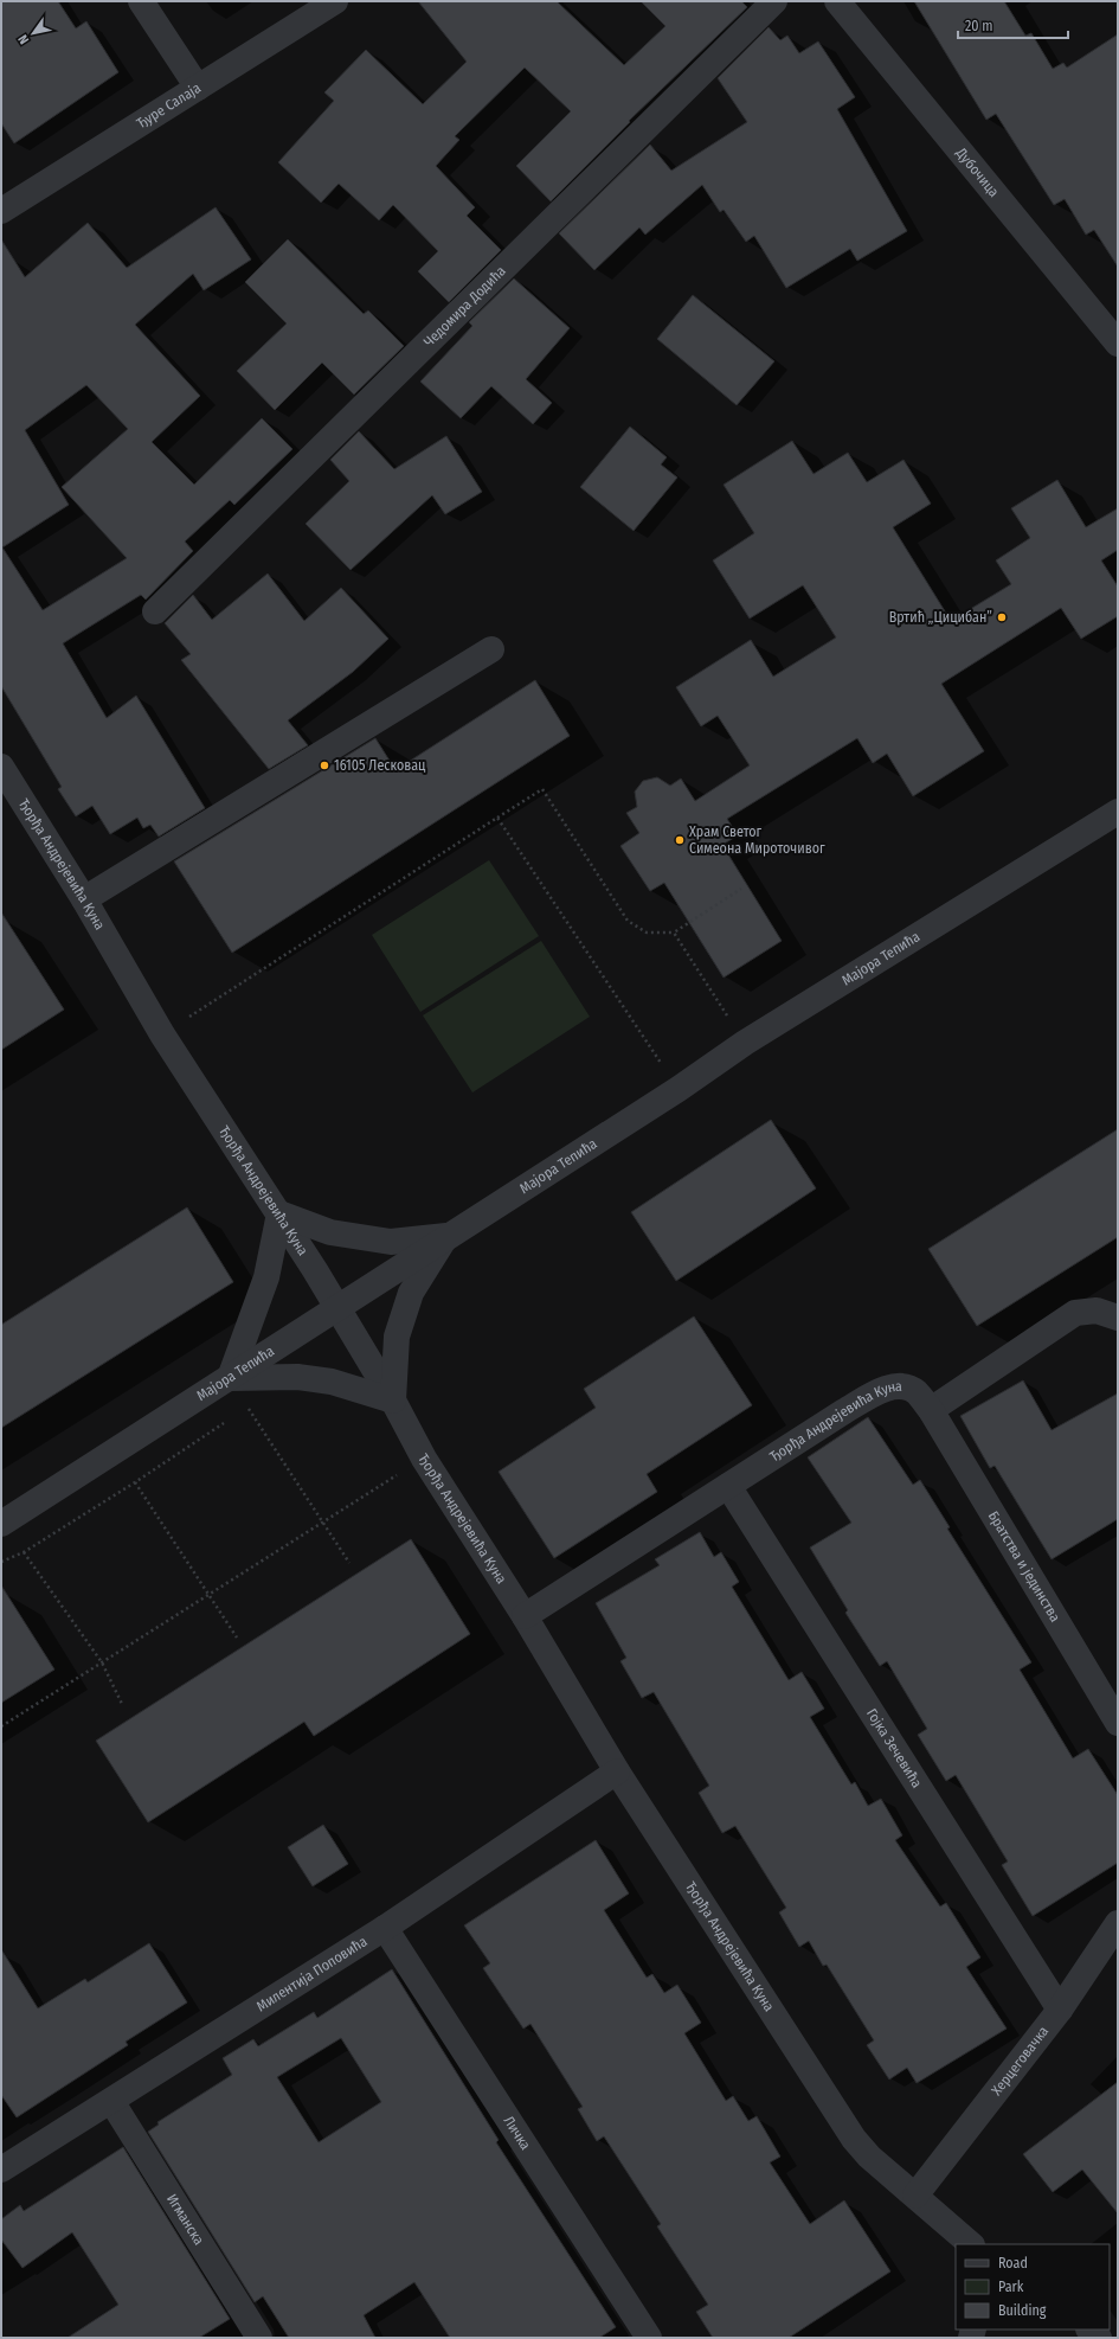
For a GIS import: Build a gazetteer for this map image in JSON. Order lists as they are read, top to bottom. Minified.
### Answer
{"streets":{"street":["Ђуре Салаја","Дубочица","Чедомира Додића","Ђорђа Андрејевића Куна","Мајора Тепића","Братства и јединства","Гојка Зечевића","Милентија Поповића","Херцеговачка","Личка","Игманска"]},"crossings":[["Ђорђа Андрејевића Куна","Мајора Тепића"],["Ђорђа Андрејевића Куна","Братства и јединства"],["Ђорђа Андрејевића Куна","Гојка Зечевића"],["Ђорђа Андрејевића Куна","Милентија Поповића"],["Ђорђа Андрејевића Куна","Херцеговачка"],["Гојка Зечевића","Херцеговачка"],["Милентија Поповића","Личка"],["Милентија Поповића","Игманска"]],"places":["Вртић „Цицибан”","16105 Лесковац","Храм Светог Симеона Мироточивог"],"legend":["Road","Park","Building"],"scale_bar":"20 m","north":"bottom left"}
